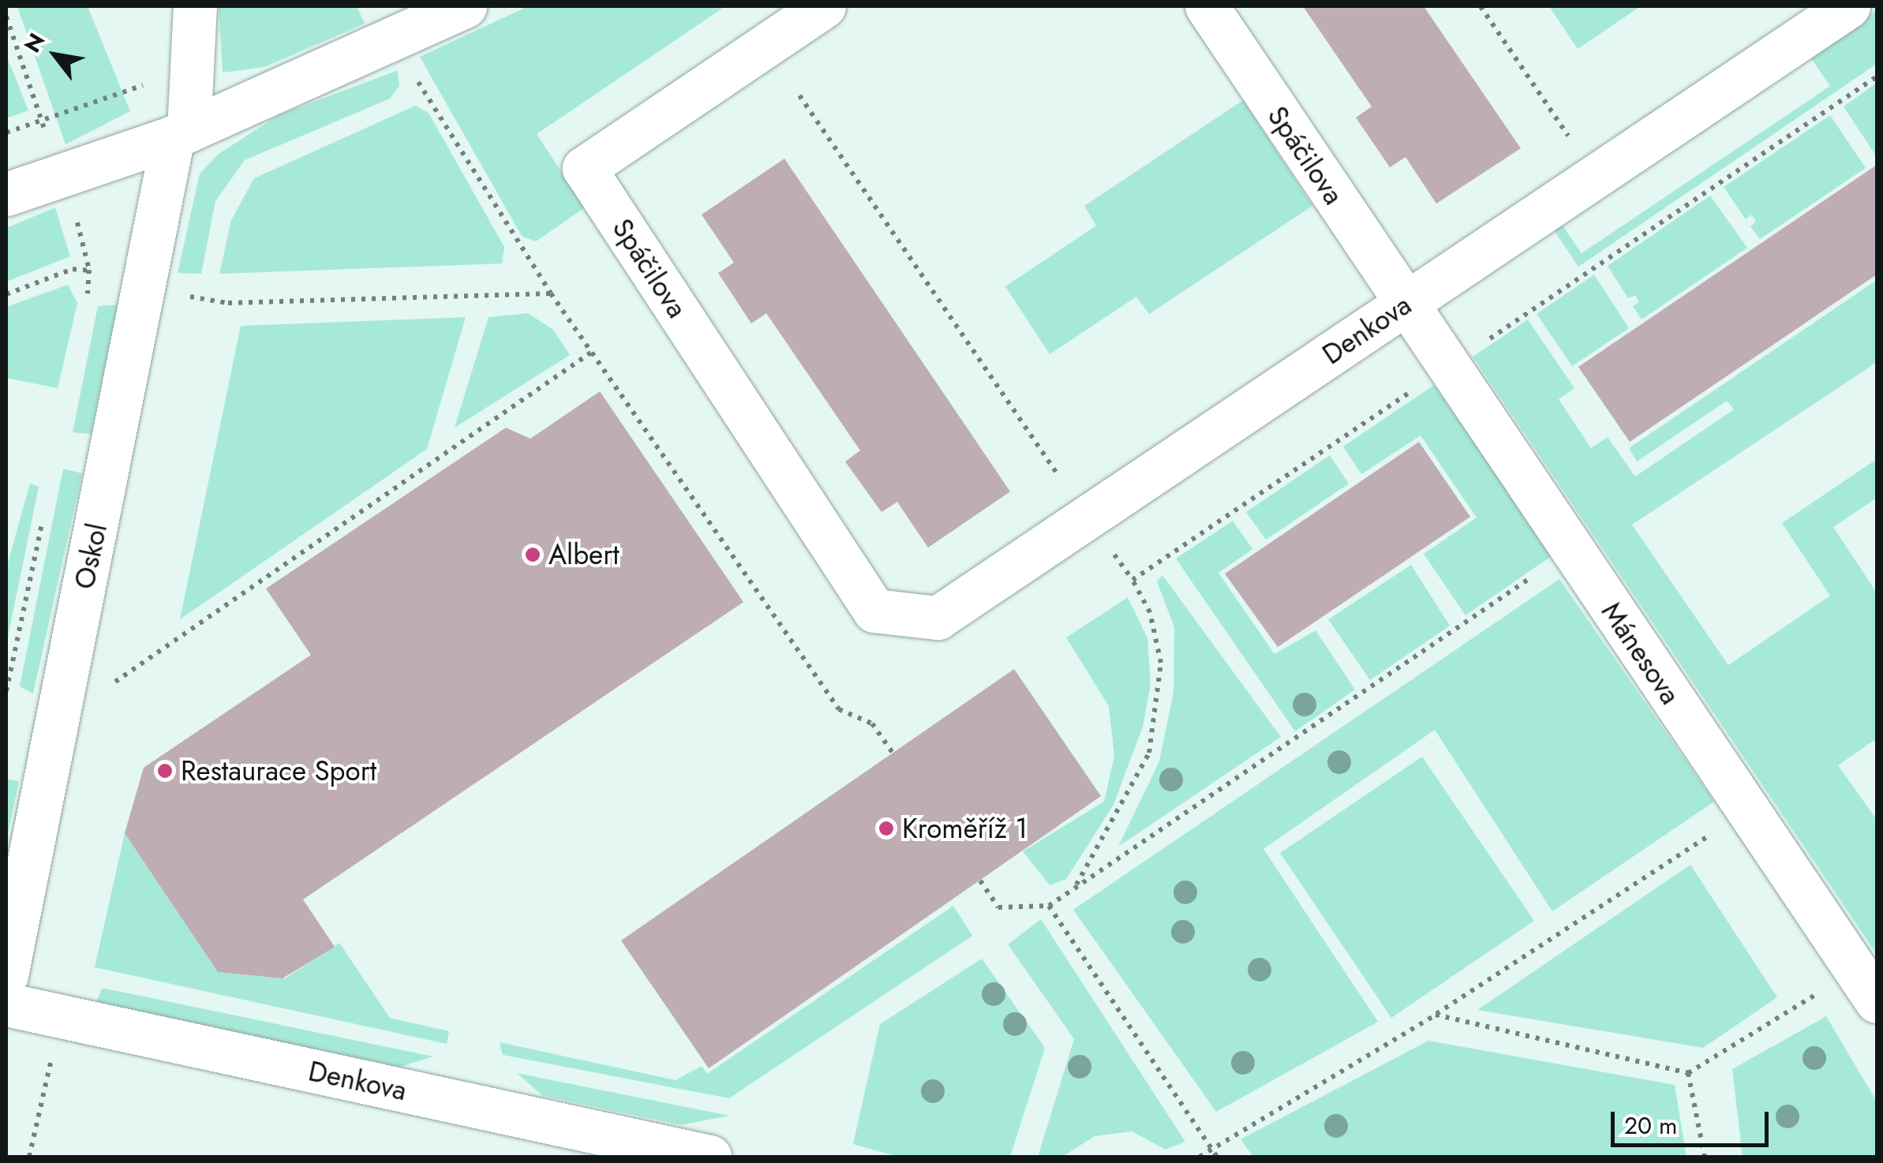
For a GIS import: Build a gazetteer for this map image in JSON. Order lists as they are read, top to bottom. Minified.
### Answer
{"streets":{"street":["Spáčilova","Denkova","Oskol","Mánesova"]},"crossings":[["Spáčilova","Denkova"],["Spáčilova","Mánesova"],["Denkova","Mánesova"]],"places":["Albert","Restaurace Sport","Kroměříž 1"],"scale_bar":"20 m","north":"top left"}
